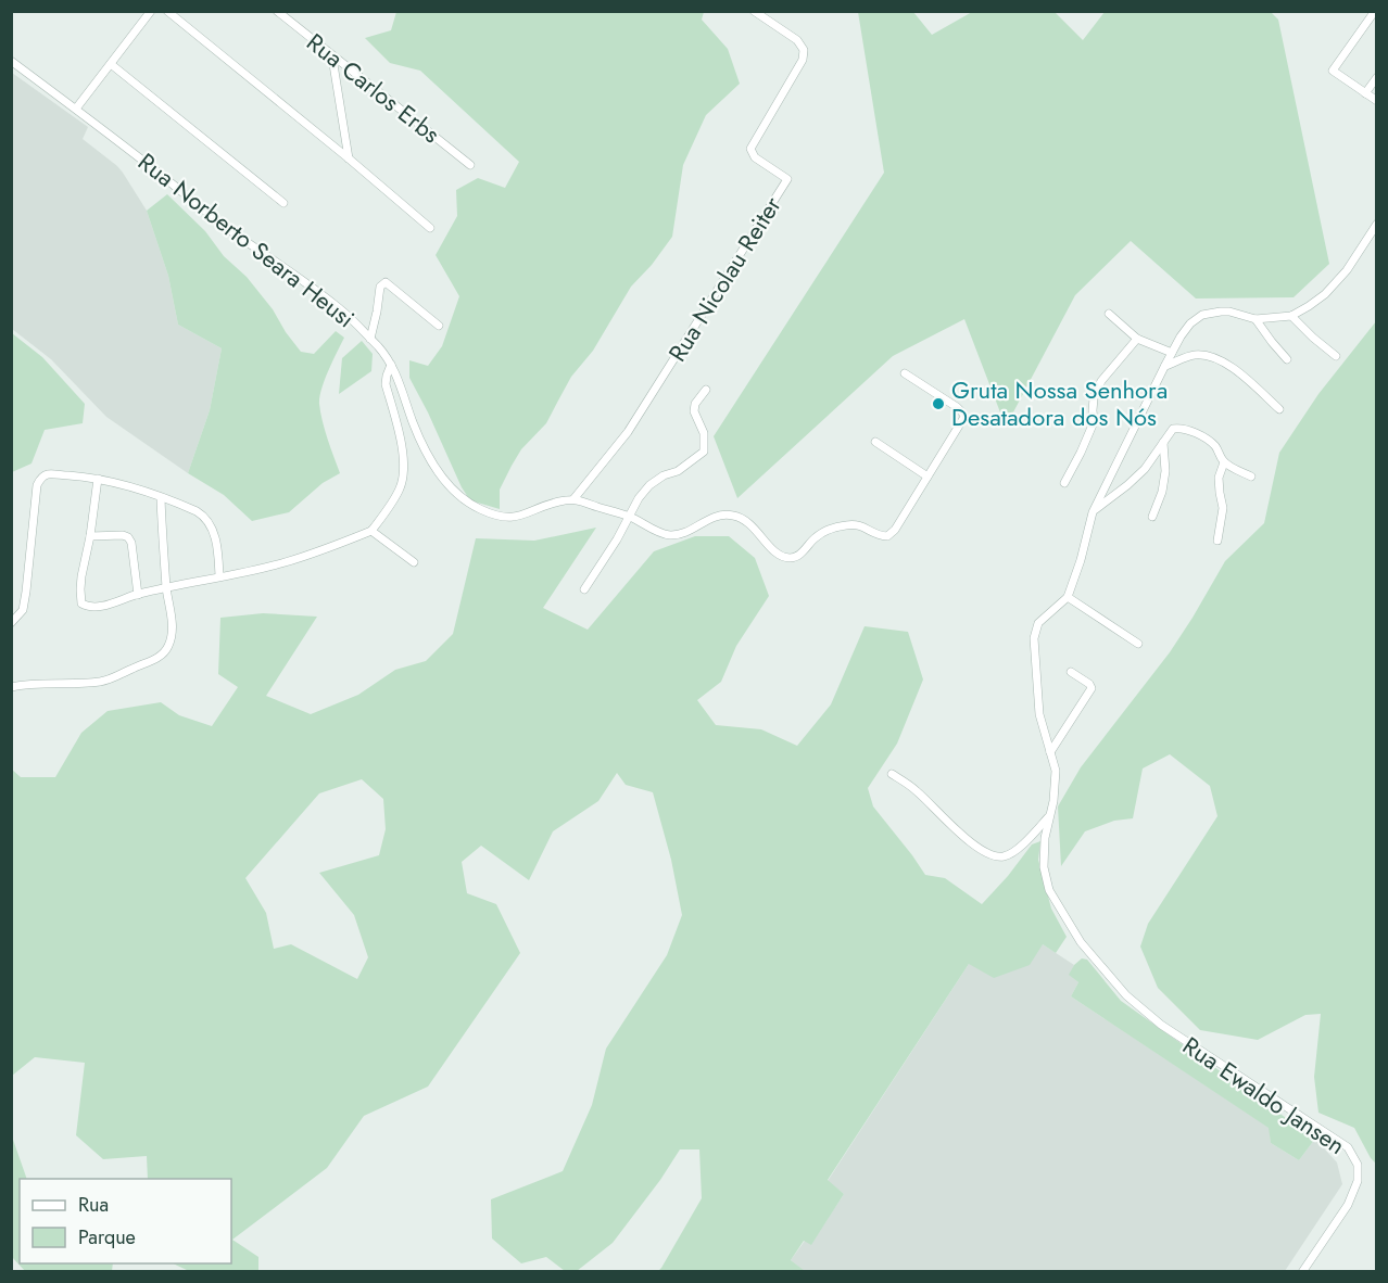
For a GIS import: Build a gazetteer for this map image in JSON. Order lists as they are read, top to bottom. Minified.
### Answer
{"streets":{"street":["Rua Carlos Erbs","Rua Norberto Seara Heusi","Rua Nicolau Reiter","Rua Ewaldo Jansen"]},"crossings":[["Rua Norberto Seara Heusi","Rua Nicolau Reiter"]],"places":["Gruta Nossa Senhora Desatadora dos Nós"],"legend":["Rua","Parque"]}
